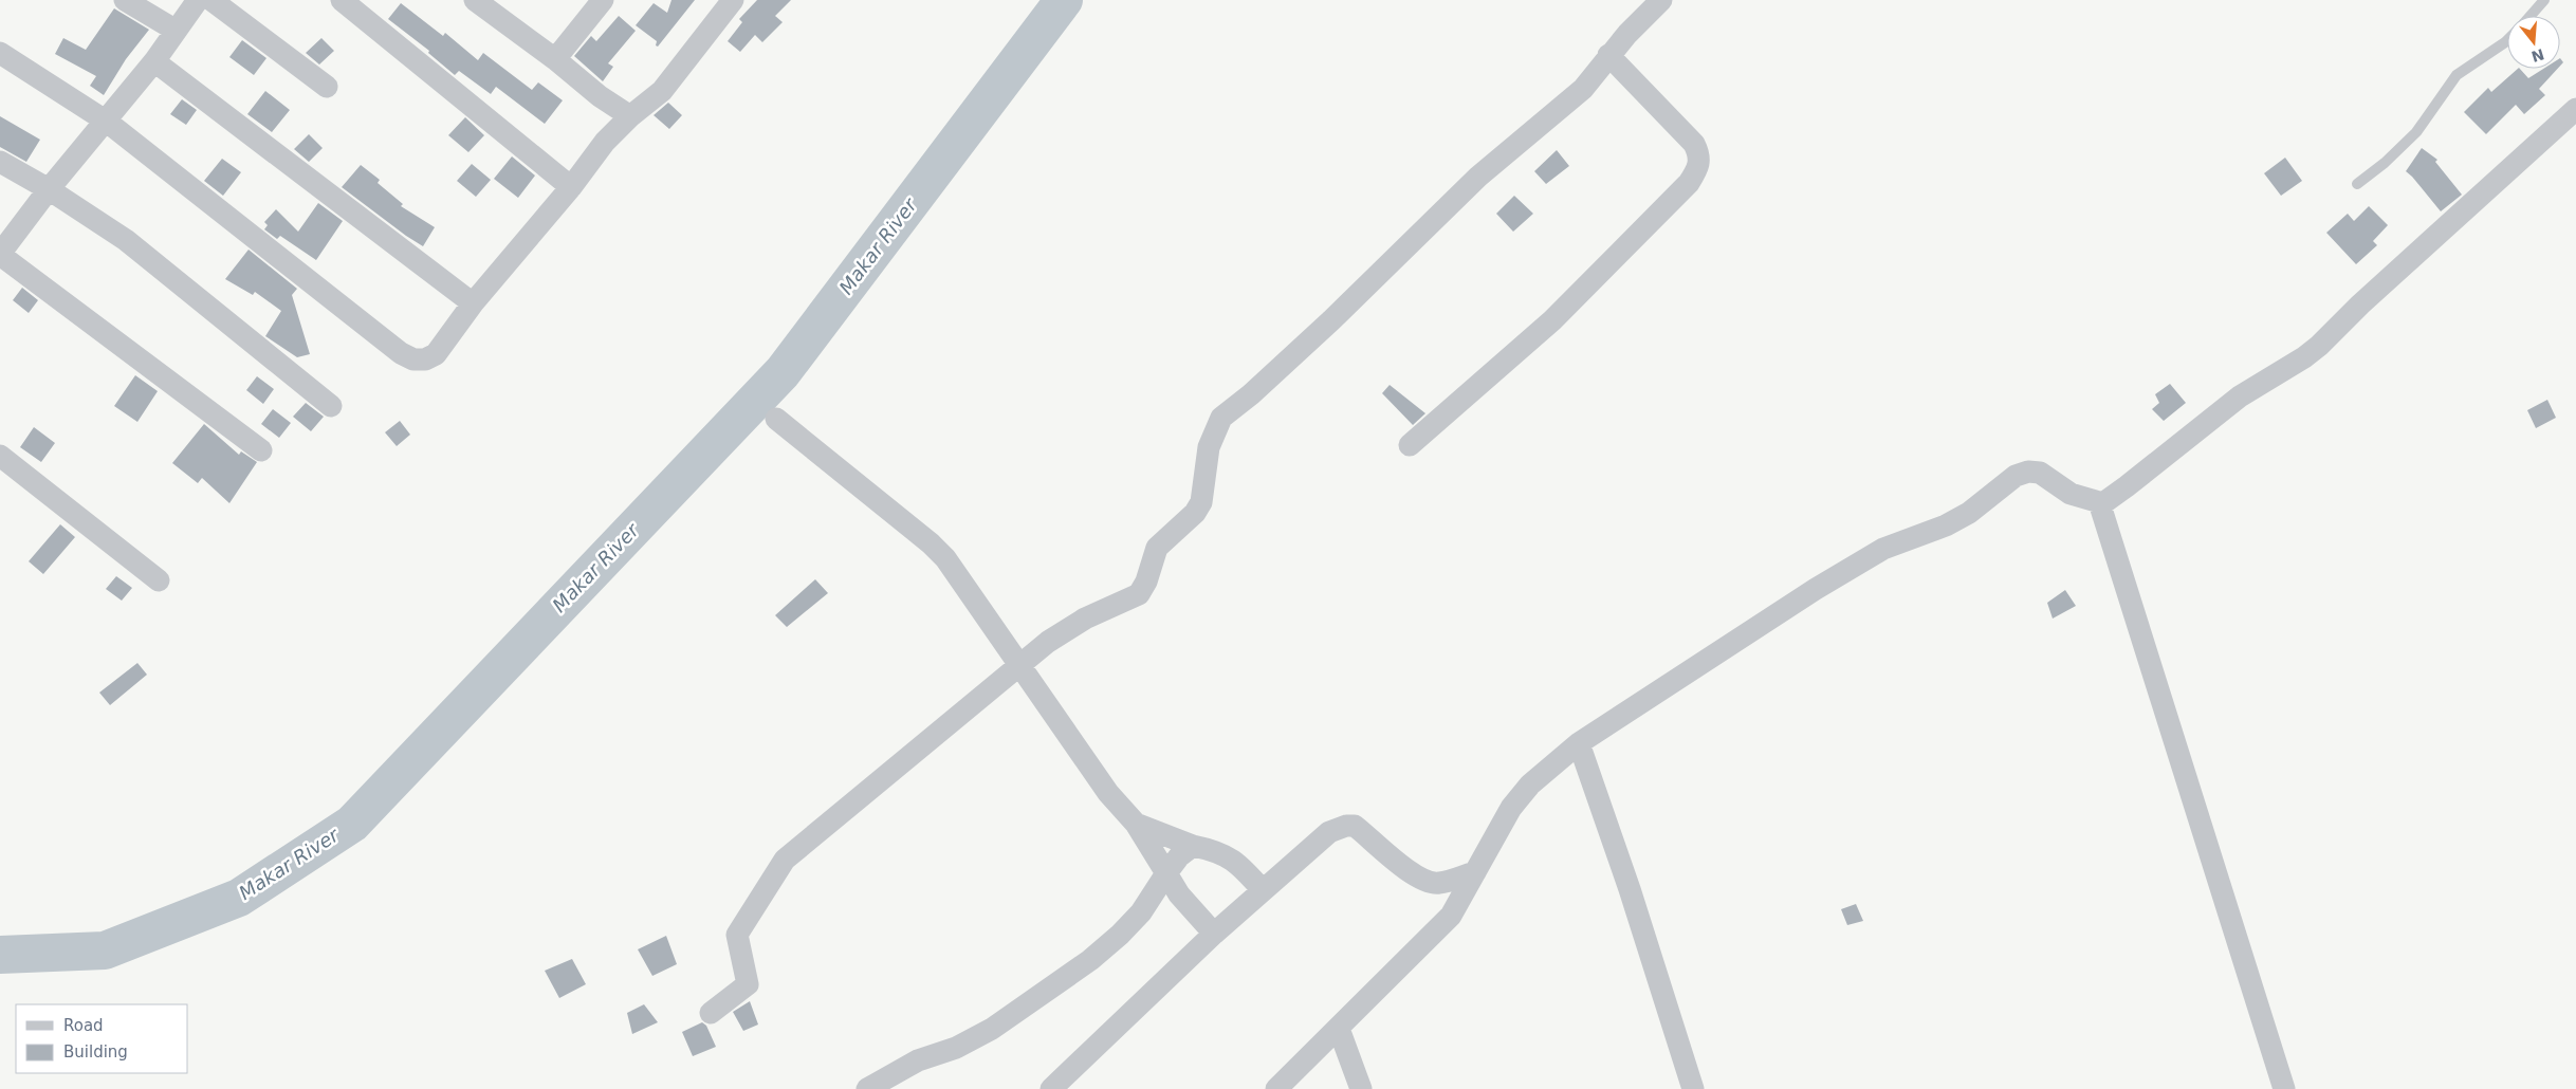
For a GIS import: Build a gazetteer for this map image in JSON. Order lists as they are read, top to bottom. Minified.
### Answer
{"water":["Makar River"],"legend":["Road","Building"],"north":"bottom"}
